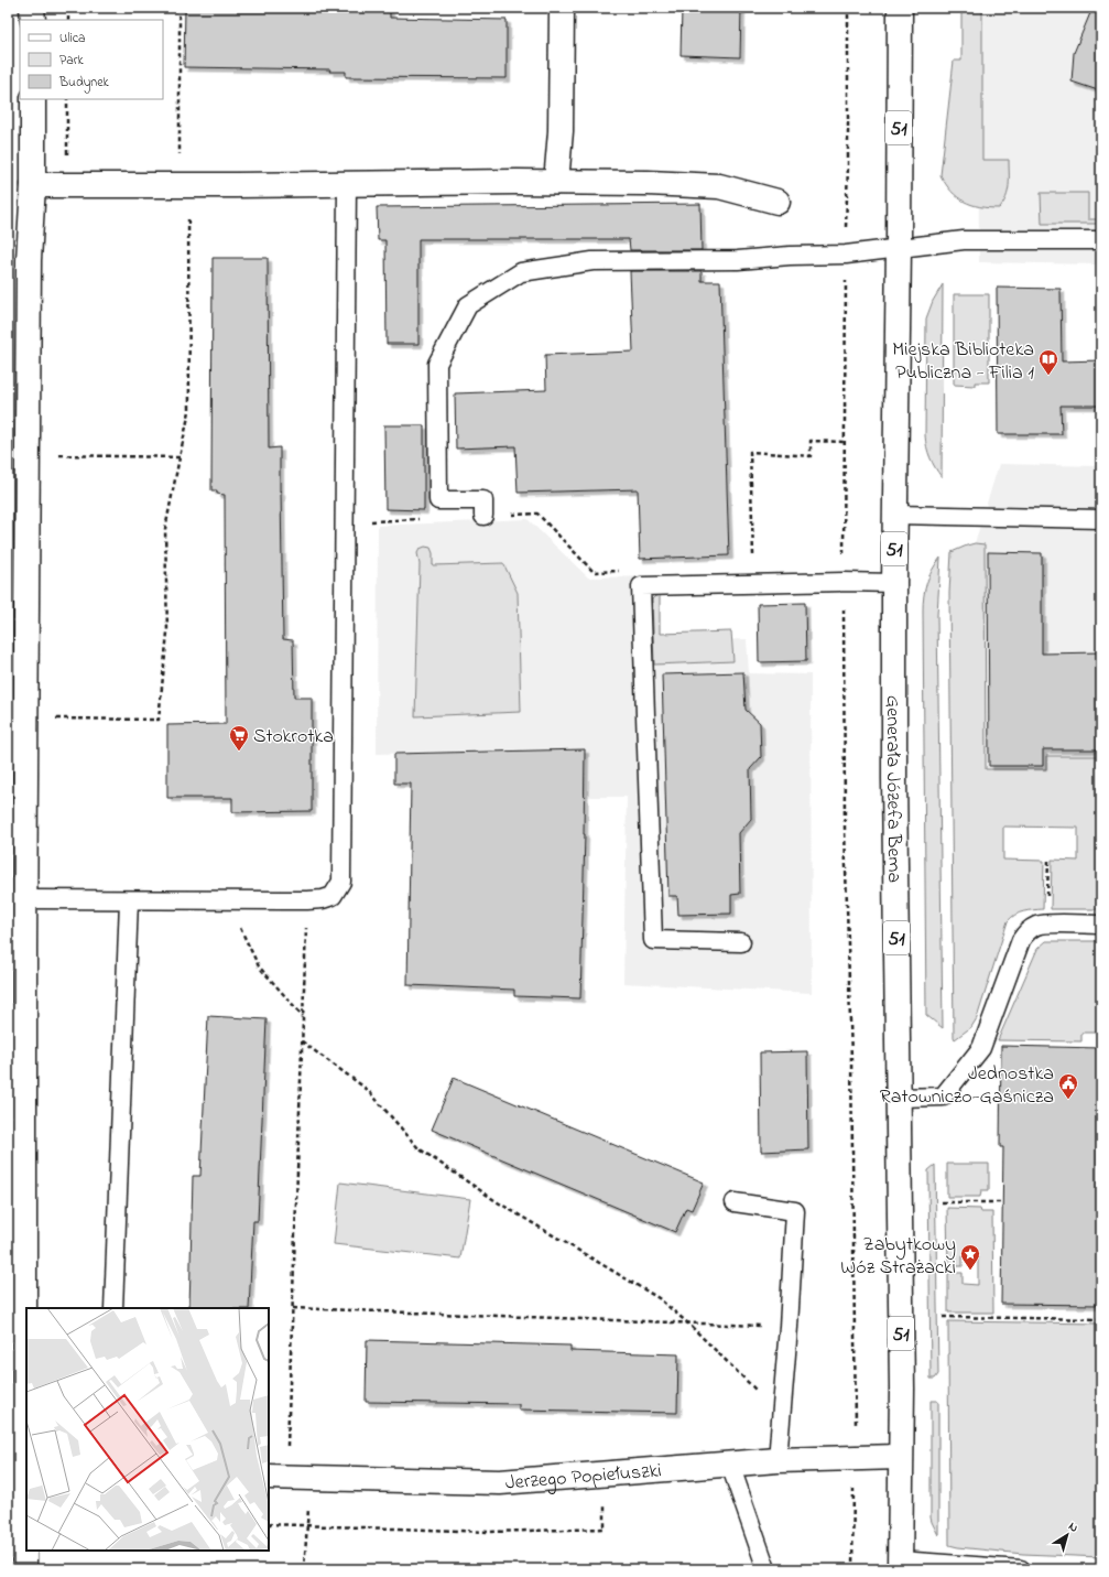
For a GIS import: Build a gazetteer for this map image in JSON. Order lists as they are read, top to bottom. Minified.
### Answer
{"streets":{"street":["51","Generała Józefa Bema","Jerzego Popiełuszki"]},"crossings":[["Generała Józefa Bema","Jerzego Popiełuszki"]],"places":{"library":["Miejska Biblioteka Publiczna - Filia 1"],"supermarket":["Stokrotka"],"public building":["Jednostka Ratowniczo-Gaśnicza"],"place":["Zabytkowy Wóz Strażacki"]},"legend":["Ulica","Park","Budynek"],"north":"top right"}
